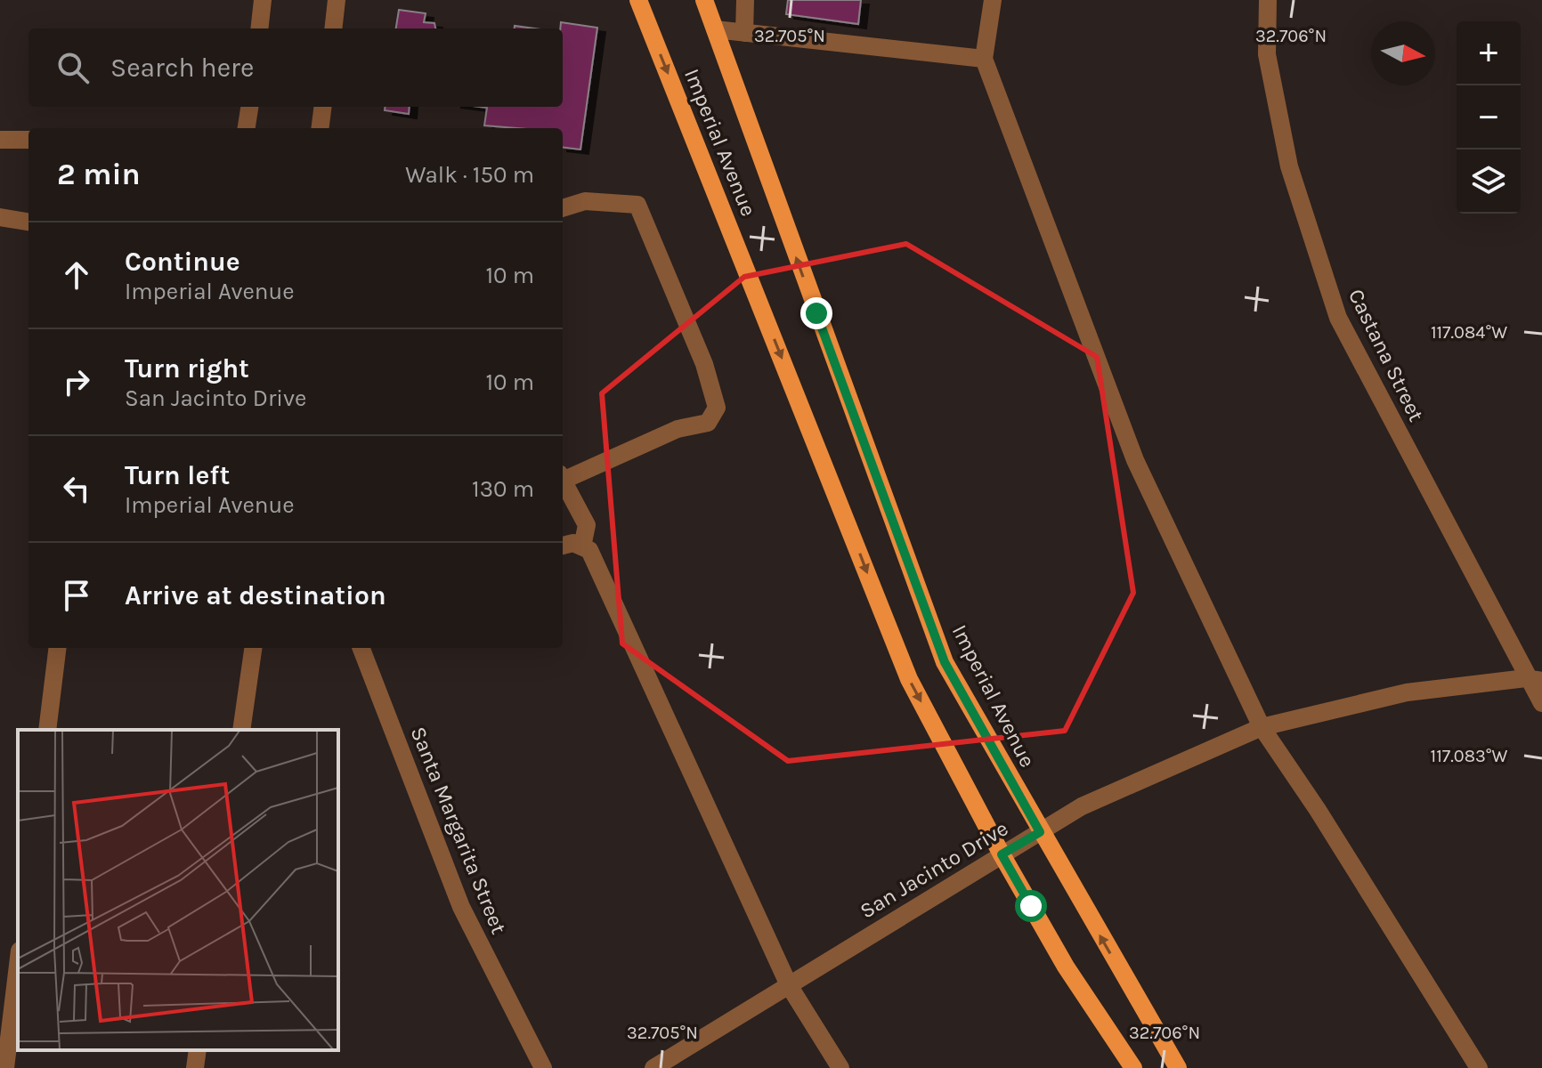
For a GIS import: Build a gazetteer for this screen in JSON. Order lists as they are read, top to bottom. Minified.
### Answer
{"streets":{"main road":["Imperial Avenue"],"street":["Castana Street","Santa Margarita Street","San Jacinto Drive"]},"crossings":[["Imperial Avenue","San Jacinto Drive"],["Castana Street","San Jacinto Drive"]],"north":"right","page":{"map_buttons":["+","−"],"search":"Search here","heading":["2 min","Walk · 150 m"],"list":[["Continue","Imperial Avenue","10 m"],["Turn right","San Jacinto Drive","10 m"],["Turn left","Imperial Avenue","130 m"],"Arrive at destination"]},"coordinates":["32.705°N","32.706°N","117.084°W","117.083°W"]}
